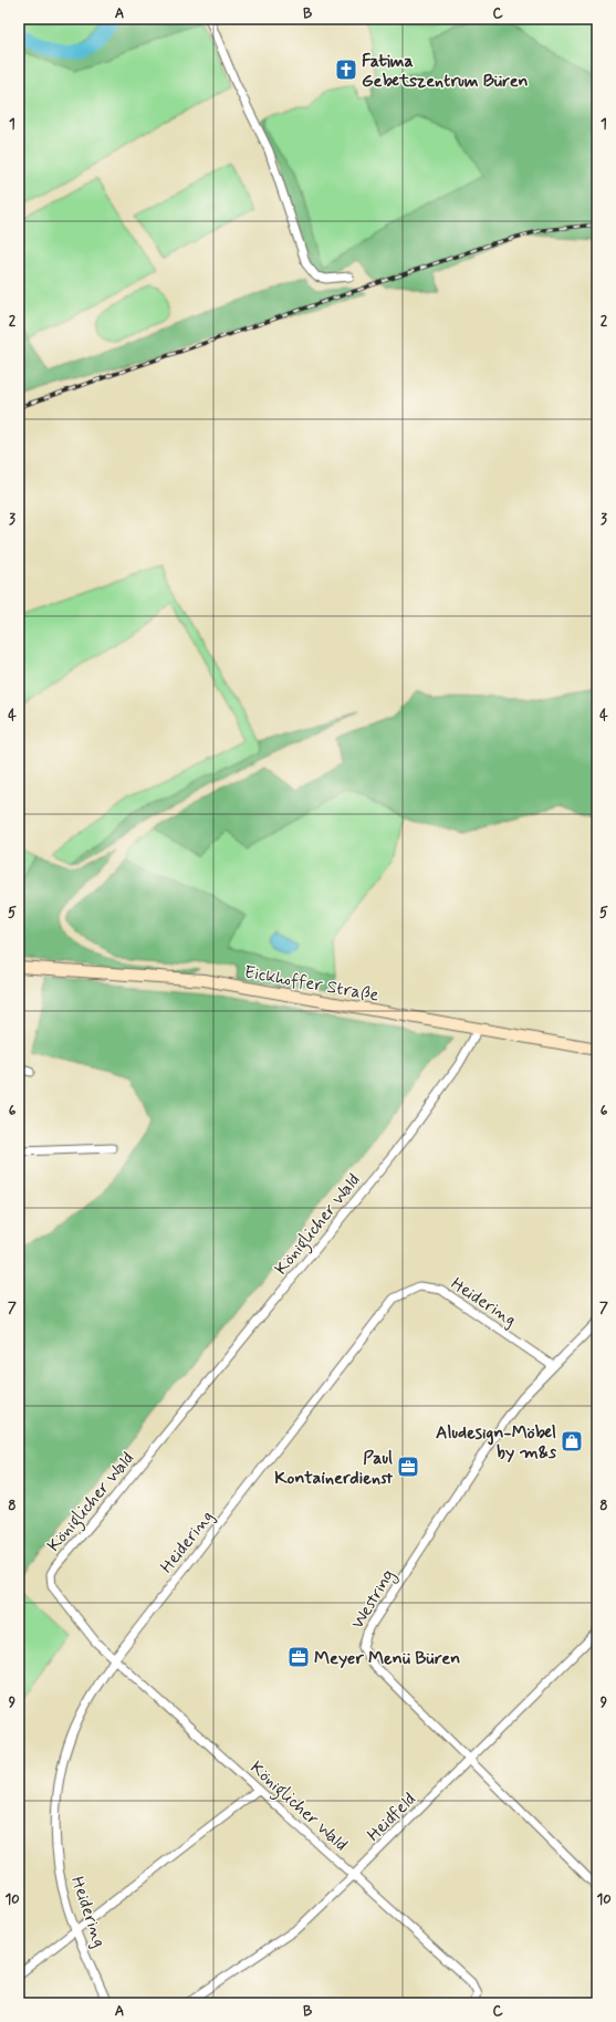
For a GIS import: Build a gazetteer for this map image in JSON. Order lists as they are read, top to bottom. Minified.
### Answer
{"streets":{"main road":["Eickhoffer Straße"],"street":["Königlicher Wald","Heidering","Westring","Heidfeld"]},"crossings":[["Eickhoffer Straße","Königlicher Wald"],["Königlicher Wald","Heidering"],["Königlicher Wald","Heidfeld"],["Heidering","Westring"],["Westring","Heidfeld"]],"places":{"church":["Fatima Gebetszentrum Büren"],"shop":["Aludesign-Möbel by m&s"],"office":["Paul Kontainerdienst","Meyer Menü Büren"]},"grid":{"columns":["A","B","C"],"rows":["1","2","3","4","5","6","7","8","9","10"]}}
